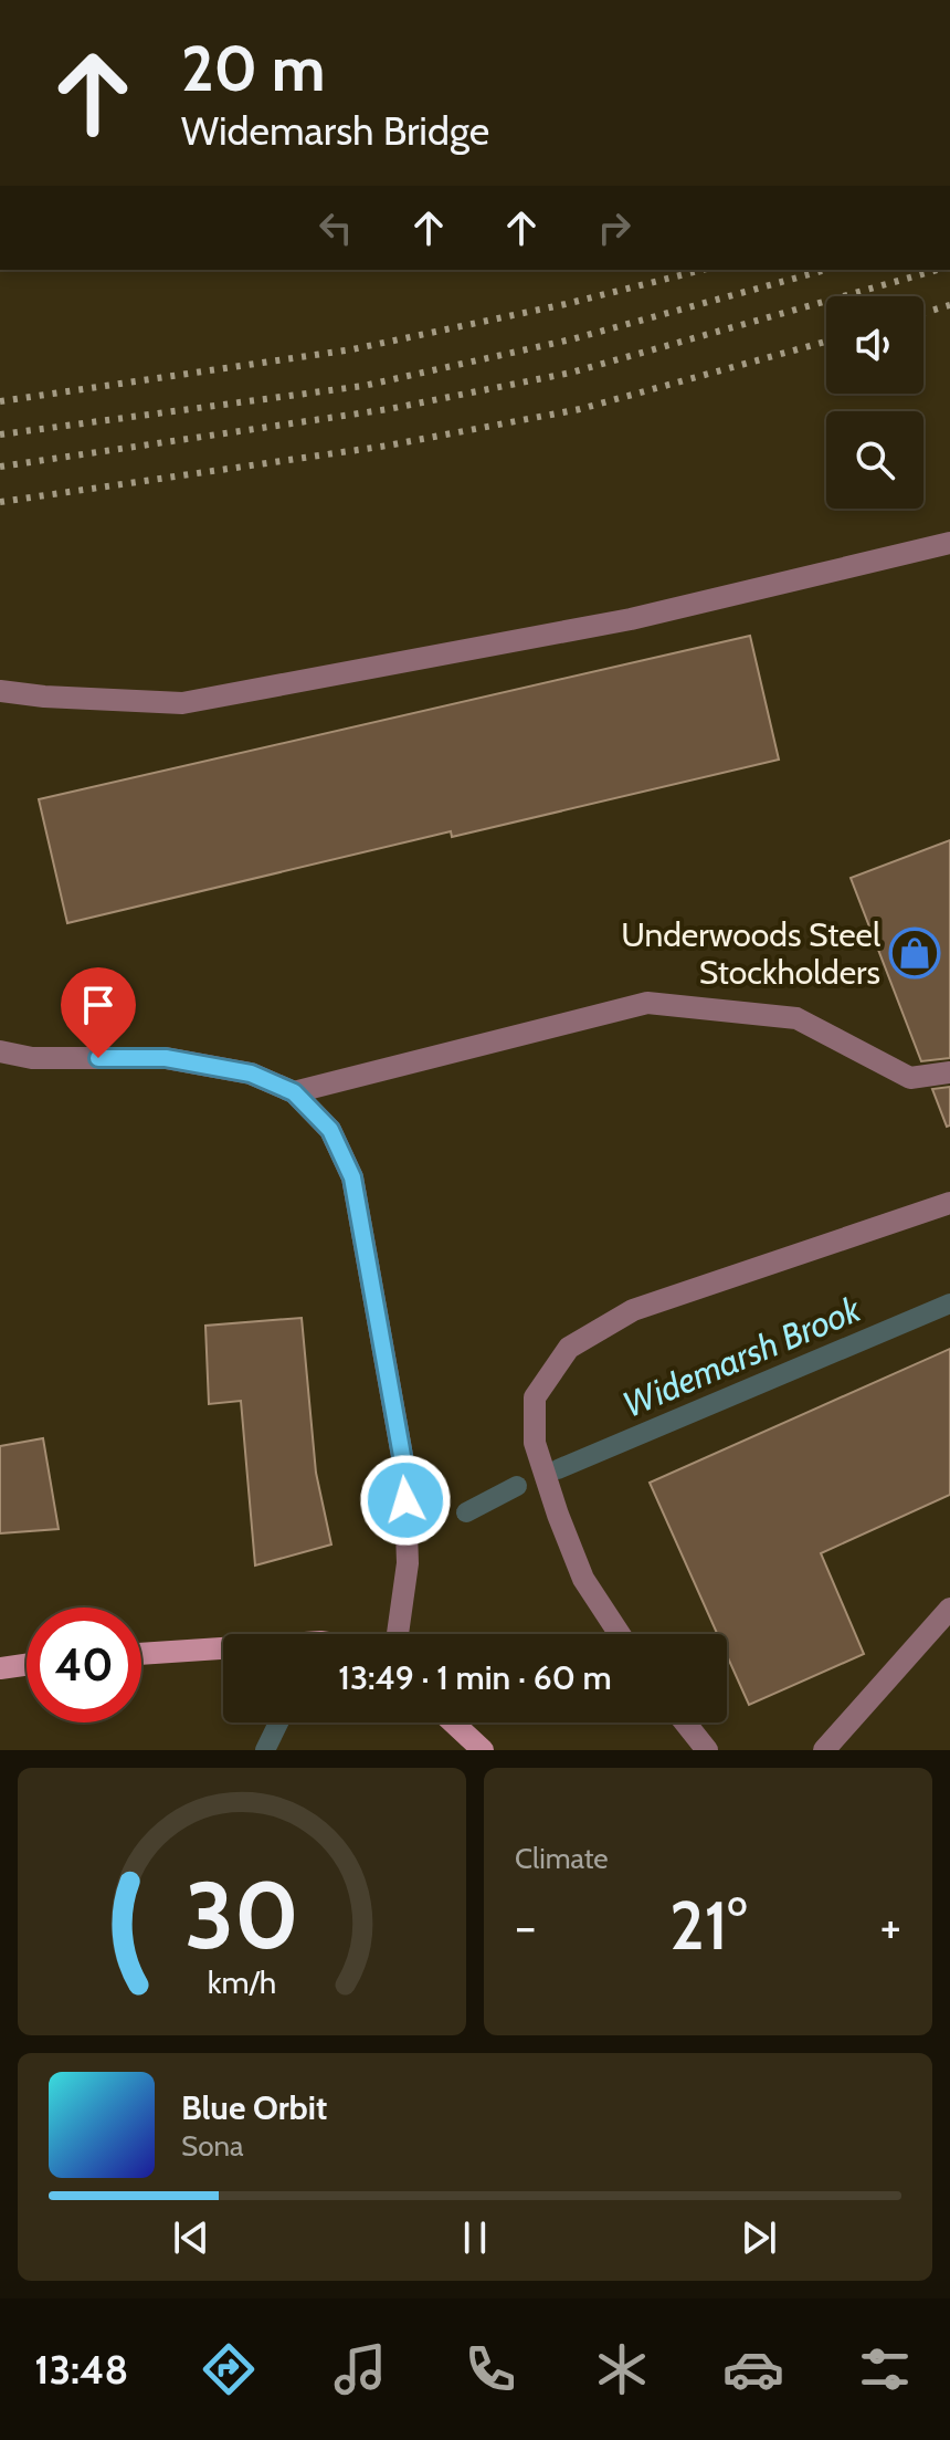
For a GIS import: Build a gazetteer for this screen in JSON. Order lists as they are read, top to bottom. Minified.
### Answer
{"water":["Widemarsh Brook"],"places":{"shop":["Underwoods Steel Stockholders"]},"page":{"turn":["20 m","Widemarsh Bridge"],"limit":"40","trip":"13:49 · 1 min · 60 m","tile":"Climate","heat":["−","21°","+"],"song":["Blue Orbit","Sona"],"tabs":"13:48","gauge":["30","km/h"]}}
